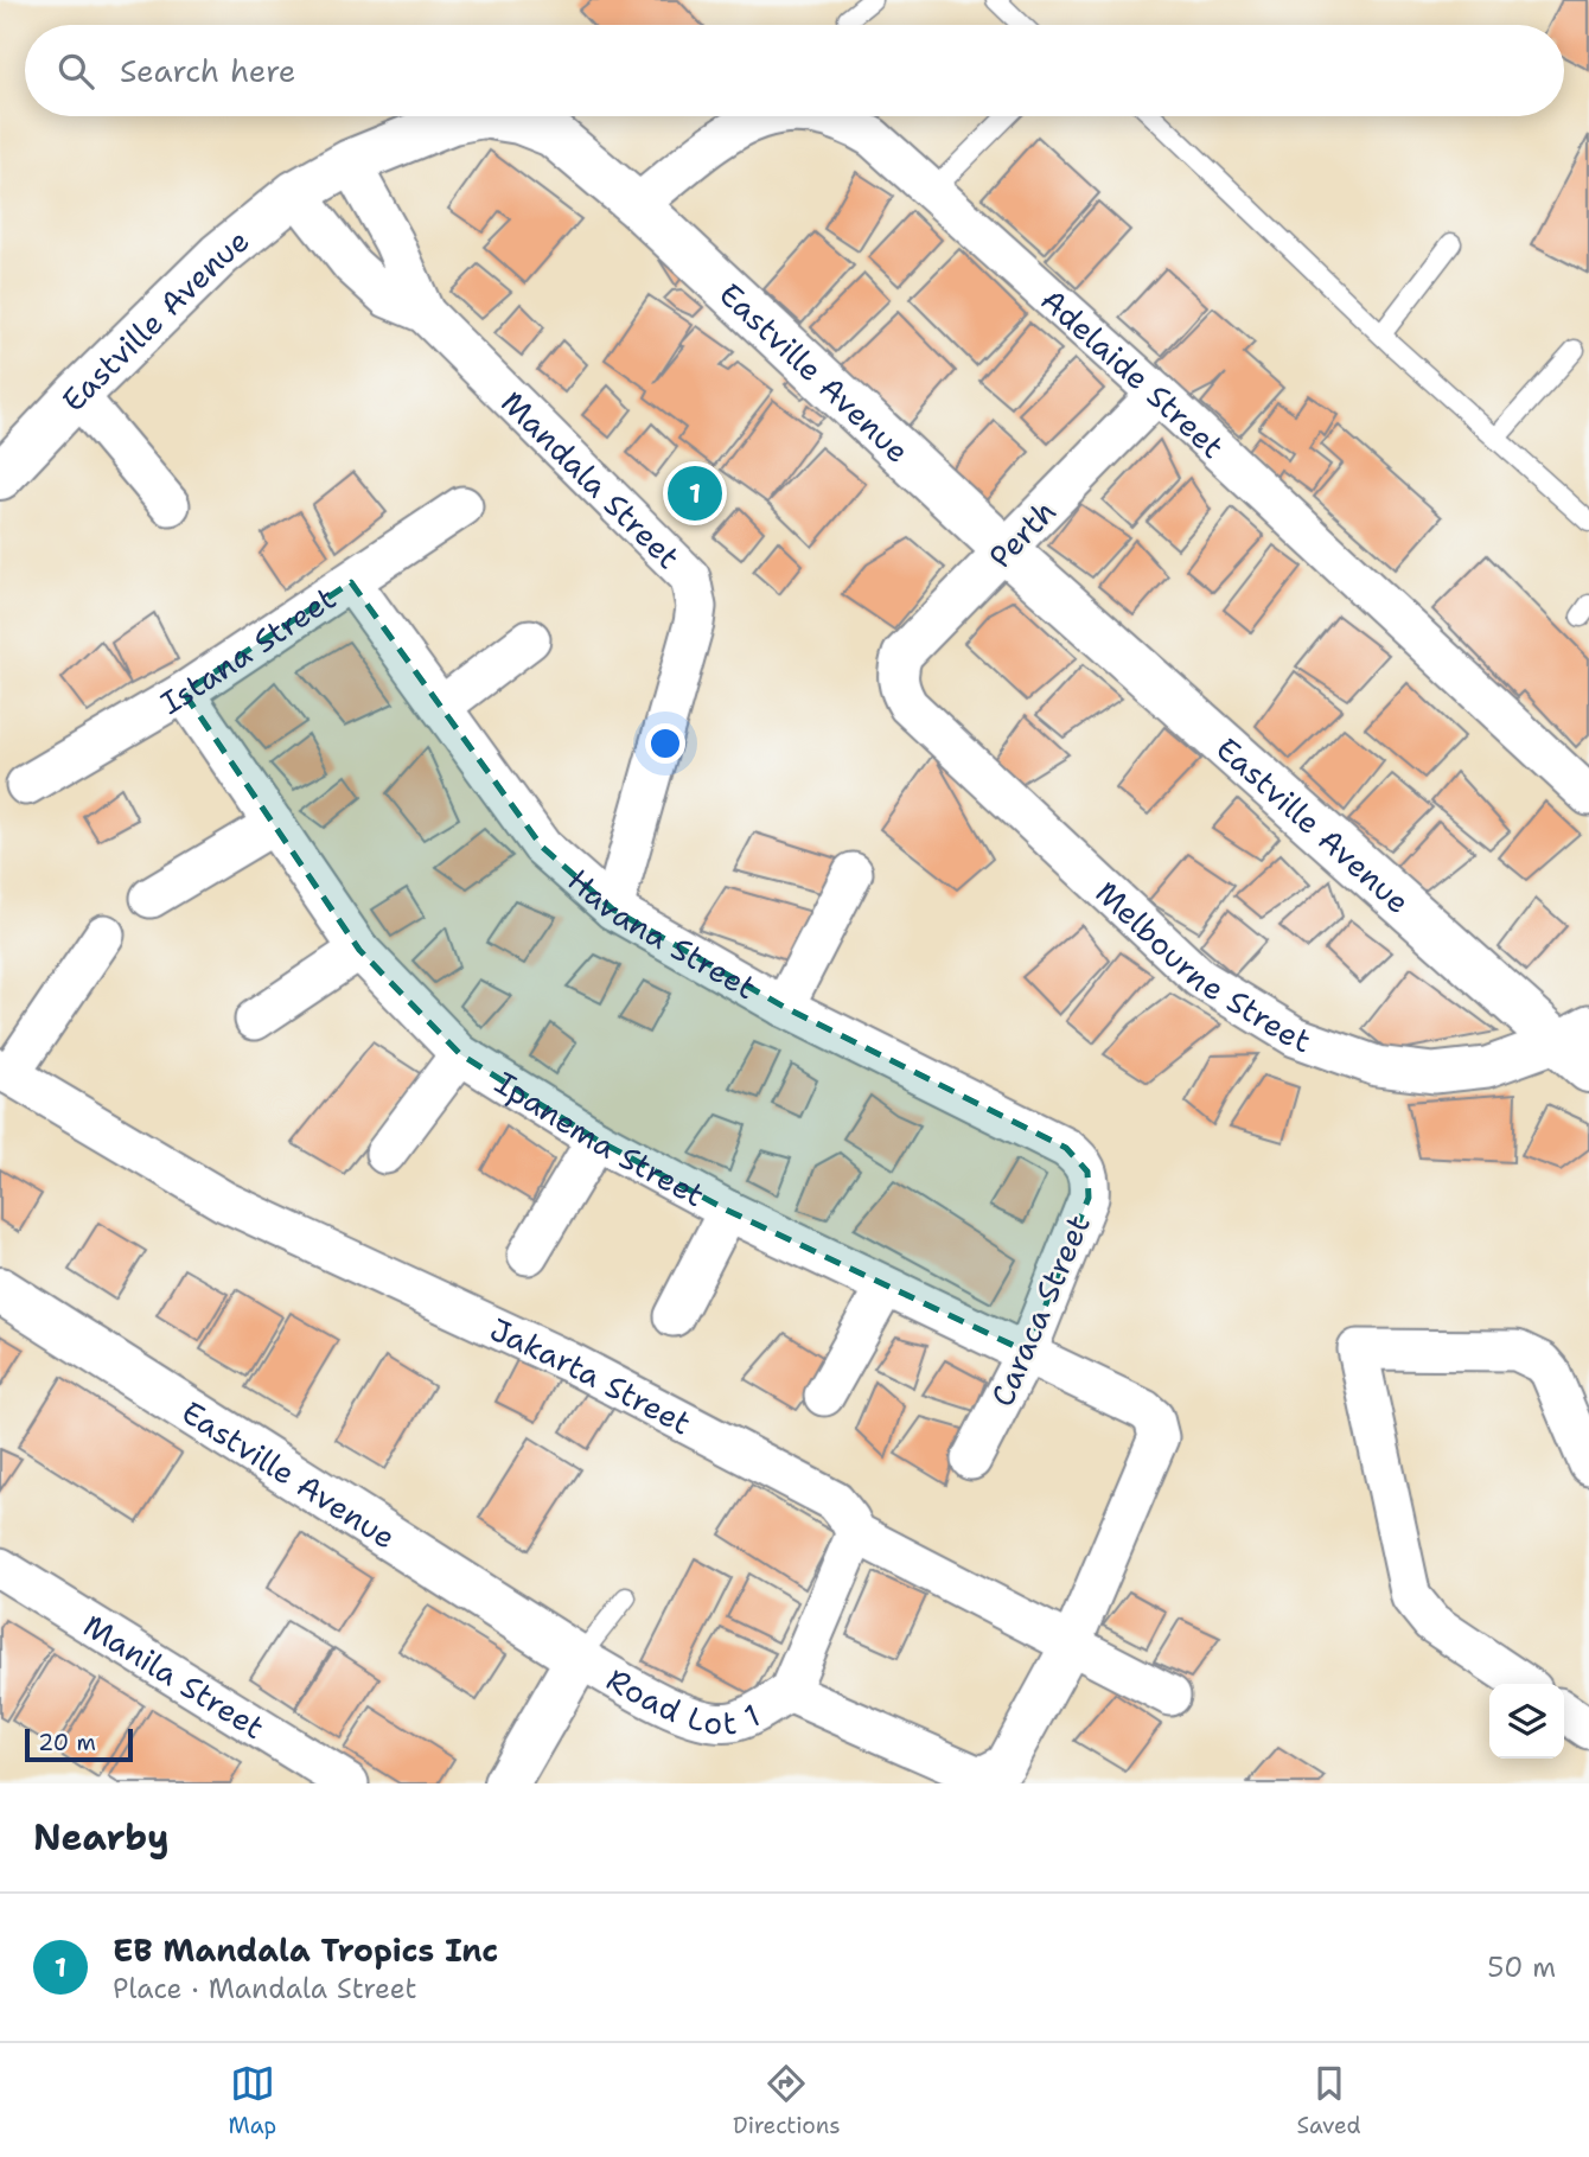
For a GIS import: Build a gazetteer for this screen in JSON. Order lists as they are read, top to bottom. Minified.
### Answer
{"streets":{"street":["Eastville Avenue","Adelaide Street","Mandala Street","Perth","Istana Street","Havana Street","Melbourne Street","Ipanema Street","Caraca Street","Jakarta Street","Manila Street","Road Lot 1"]},"crossings":[["Eastville Avenue","Adelaide Street"],["Eastville Avenue","Perth"],["Eastville Avenue","Melbourne Street"],["Eastville Avenue","Road Lot 1"],["Adelaide Street","Perth"],["Mandala Street","Havana Street"],["Perth","Melbourne Street"],["Istana Street","Havana Street"],["Istana Street","Ipanema Street"],["Havana Street","Caraca Street"],["Ipanema Street","Caraca Street"],["Ipanema Street","Jakarta Street"]],"scale_bar":"20 m","page":{"search":"Search here","pins":"1","scale":"20 m","heading":"Nearby","list":[{"mark":"1","name":"EB Mandala Tropics Inc","note":"Place · Mandala Street","value":"50 m"}],"nav":["Map","Directions","Saved"]}}
